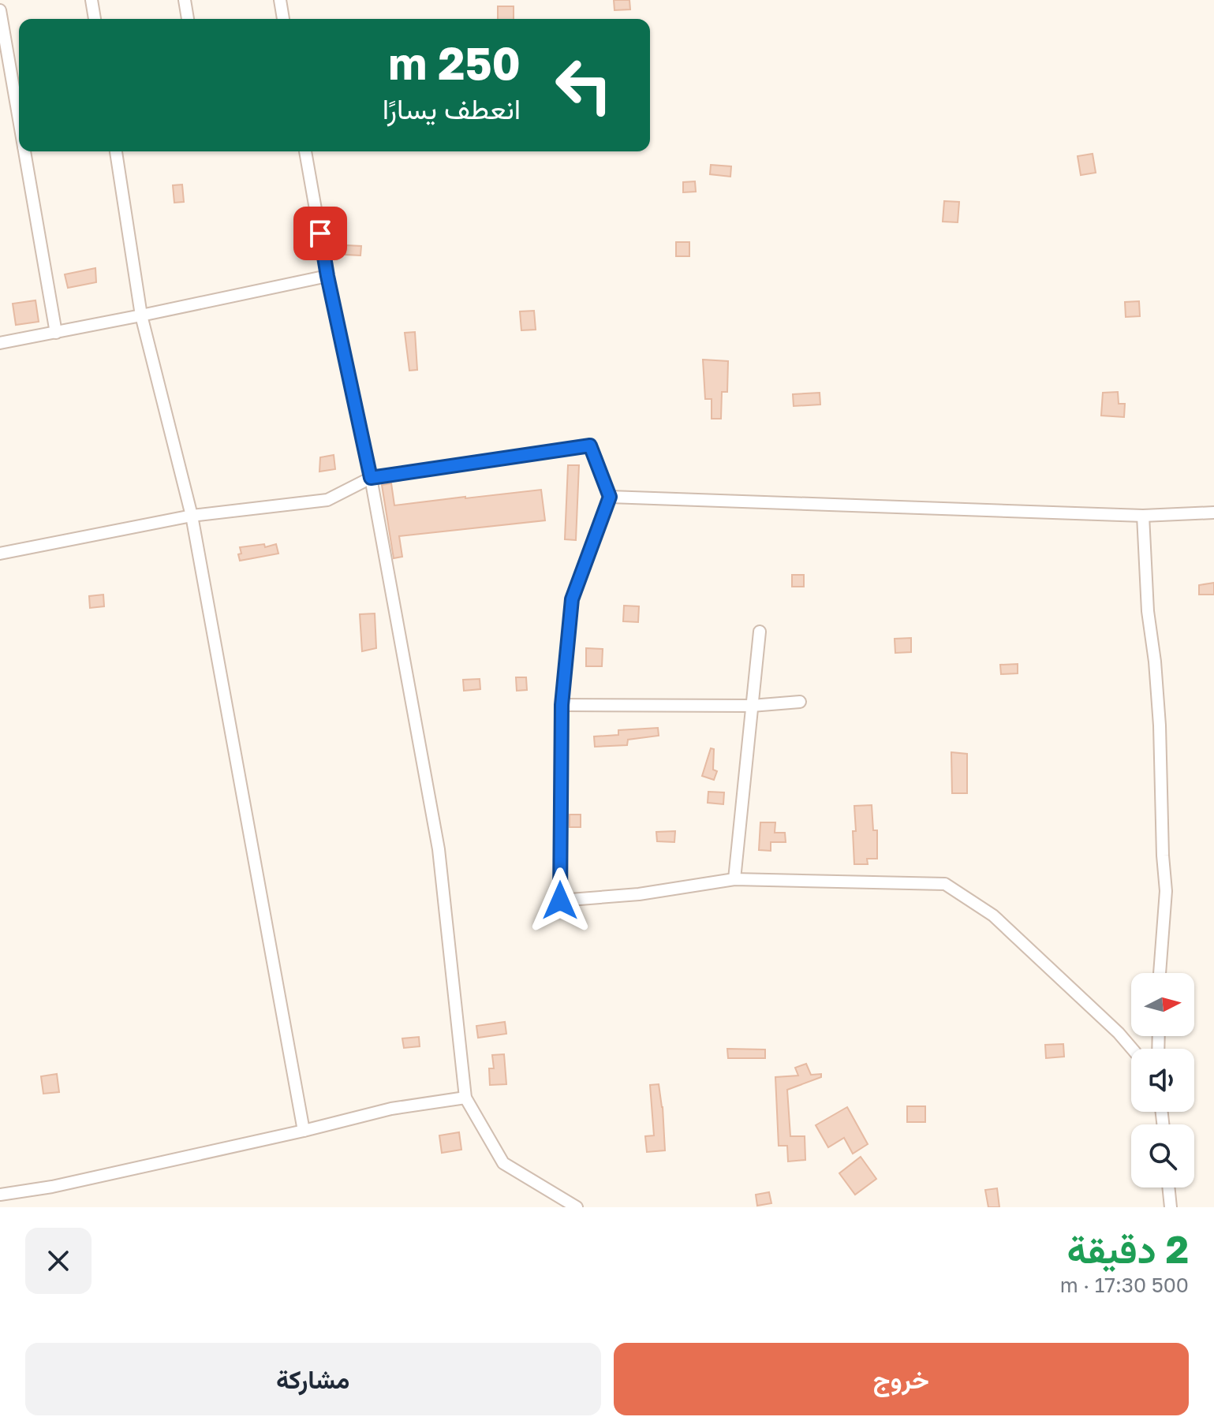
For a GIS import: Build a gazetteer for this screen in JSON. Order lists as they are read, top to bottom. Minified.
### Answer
{"north":"right","page":{"turn":["250 m","انعطف يسارًا"],"heading":["2 دقيقة","500 m · 17:30"],"buttons":["خروج","مشاركة"]}}
